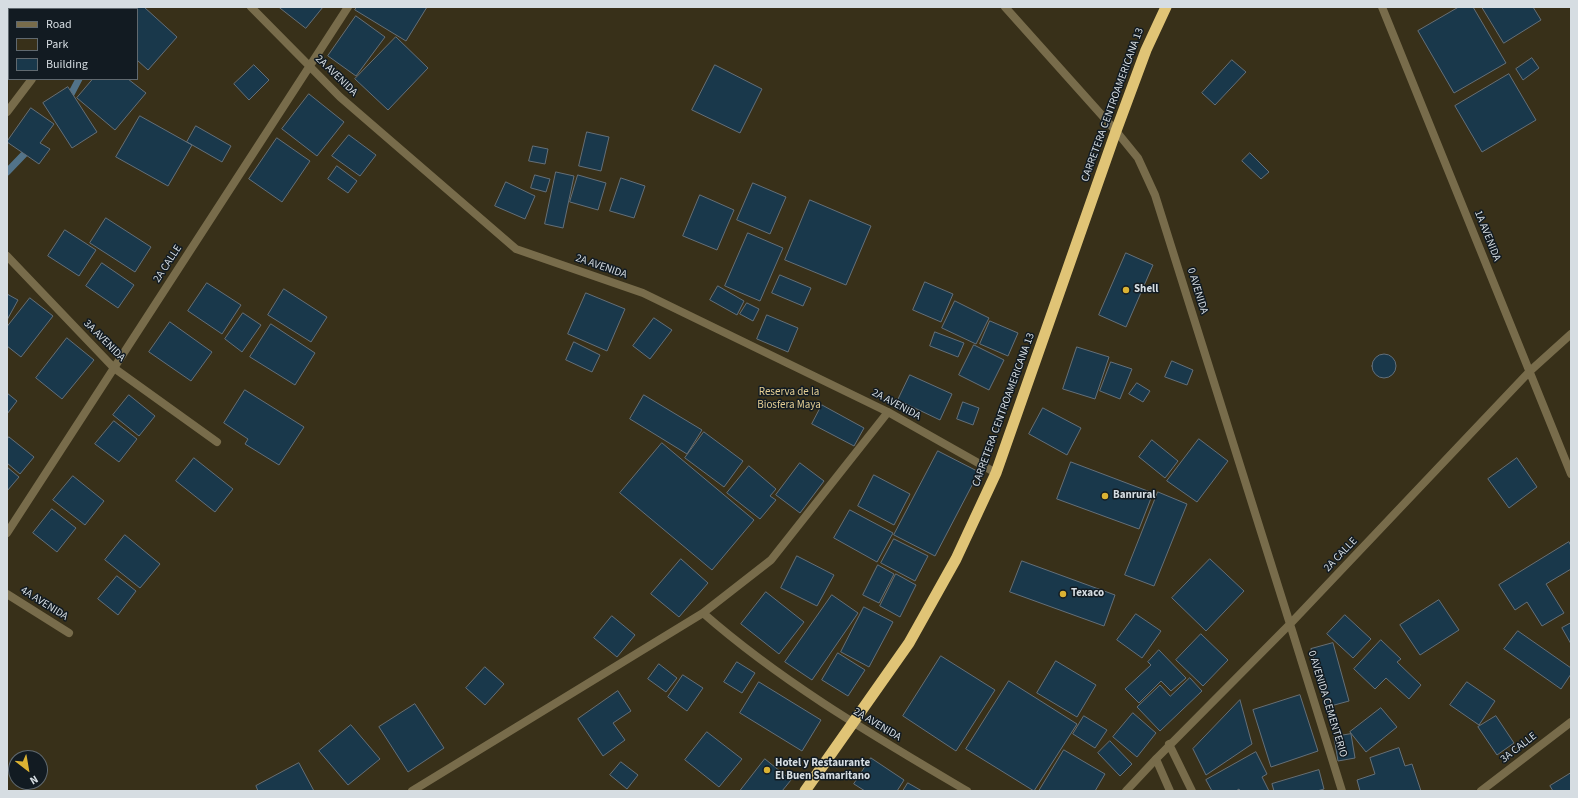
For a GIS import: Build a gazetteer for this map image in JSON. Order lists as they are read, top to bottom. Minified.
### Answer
{"streets":{"highway":["CARRETERA CENTROAMERICANA 13"],"street":["2A AVENIDA","1A AVENIDA","2A CALLE","0 AVENIDA","3A AVENIDA","4A AVENIDA","0 AVENIDA CEMENTERIO","3A CALLE"]},"crossings":[["2A AVENIDA","CARRETERA CENTROAMERICANA 13"],["2A AVENIDA","2A CALLE"],["CARRETERA CENTROAMERICANA 13","0 AVENIDA"],["1A AVENIDA","2A CALLE"],["2A CALLE","0 AVENIDA"],["2A CALLE","3A AVENIDA"],["2A CALLE","0 AVENIDA CEMENTERIO"],["0 AVENIDA","0 AVENIDA CEMENTERIO"]],"parks":["Reserva de la Biosfera Maya"],"places":["Shell","Banrural","Texaco","Hotel y Restaurante El Buen Samaritano"],"legend":["Road","Park","Building"],"north":"bottom right"}
